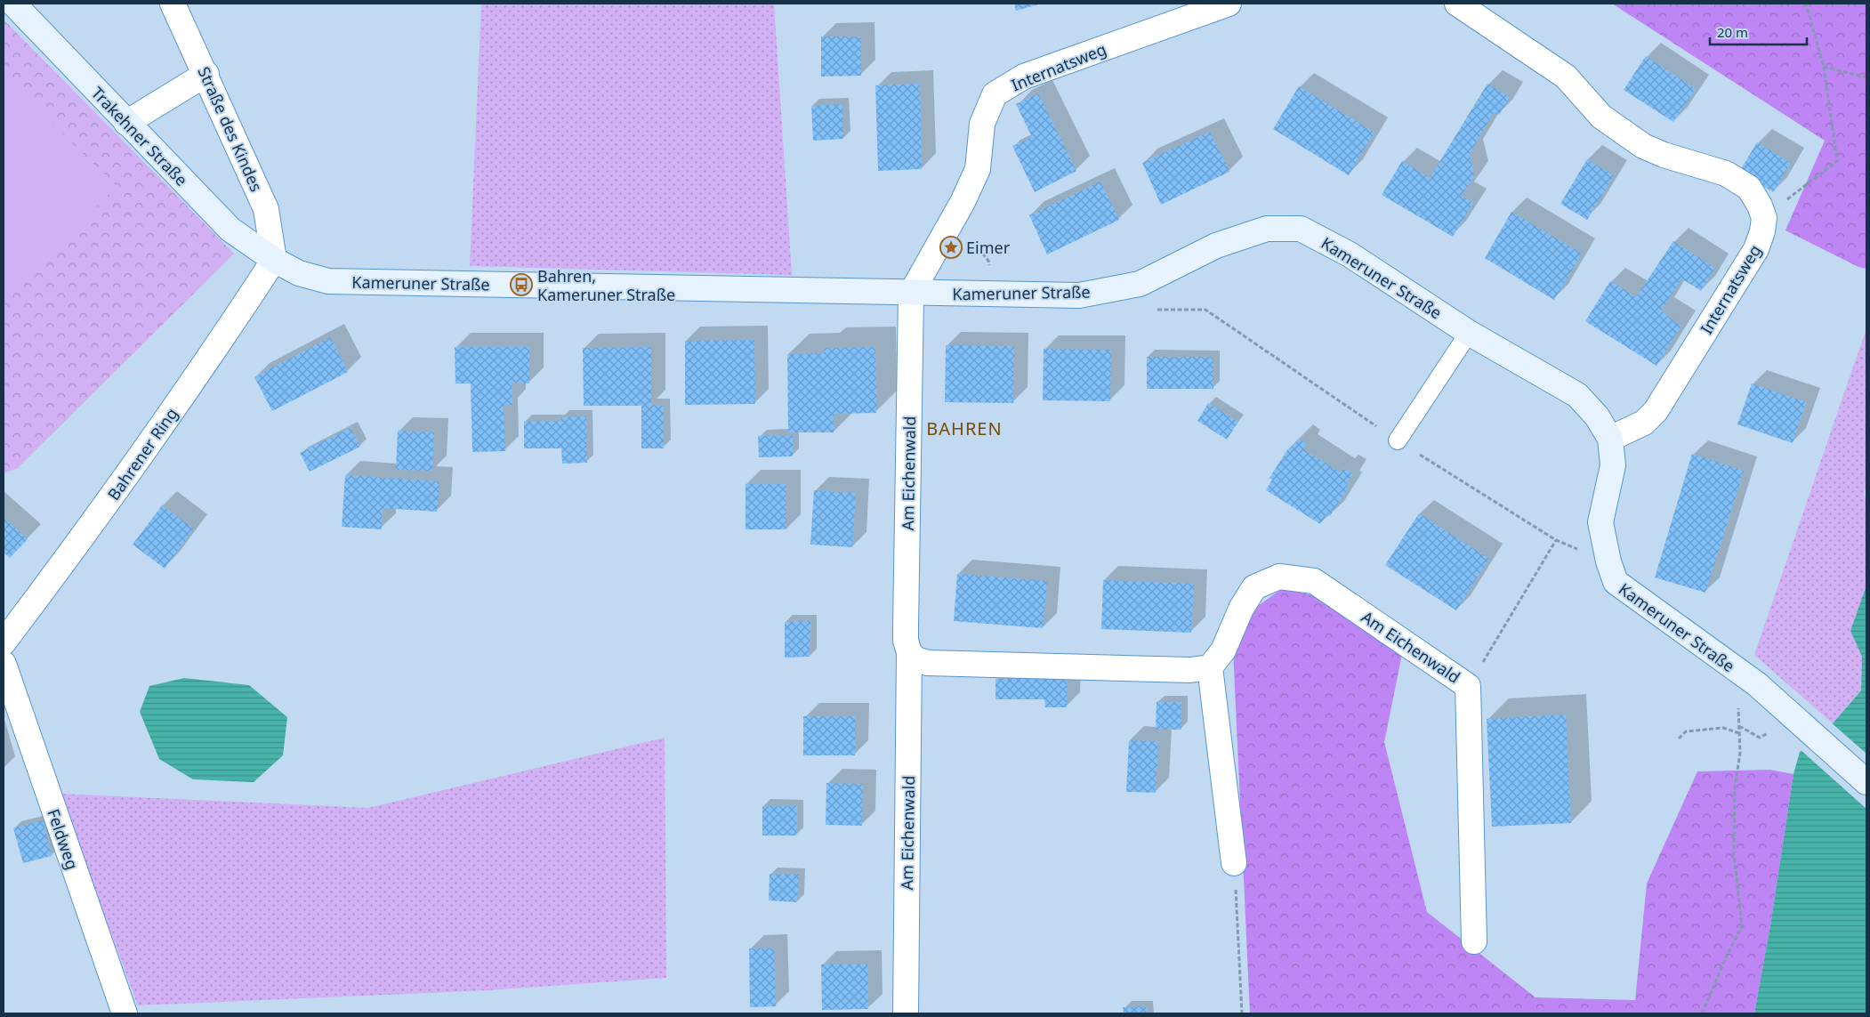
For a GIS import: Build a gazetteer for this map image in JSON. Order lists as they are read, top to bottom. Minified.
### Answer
{"streets":{"street":["Internatsweg","Straße des Kindes","Trakehner Straße","Kameruner Straße","Bahrener Ring","Am Eichenwald","Feldweg"]},"crossings":[["Internatsweg","Kameruner Straße"],["Internatsweg","Am Eichenwald"],["Straße des Kindes","Trakehner Straße"],["Straße des Kindes","Kameruner Straße"],["Straße des Kindes","Bahrener Ring"],["Trakehner Straße","Kameruner Straße"],["Trakehner Straße","Bahrener Ring"],["Kameruner Straße","Bahrener Ring"],["Kameruner Straße","Am Eichenwald"]],"districts":["BAHREN"],"places":{"place":["Eimer"],"bus stop":["Bahren, Kameruner Straße"]},"scale_bar":"20 m"}
